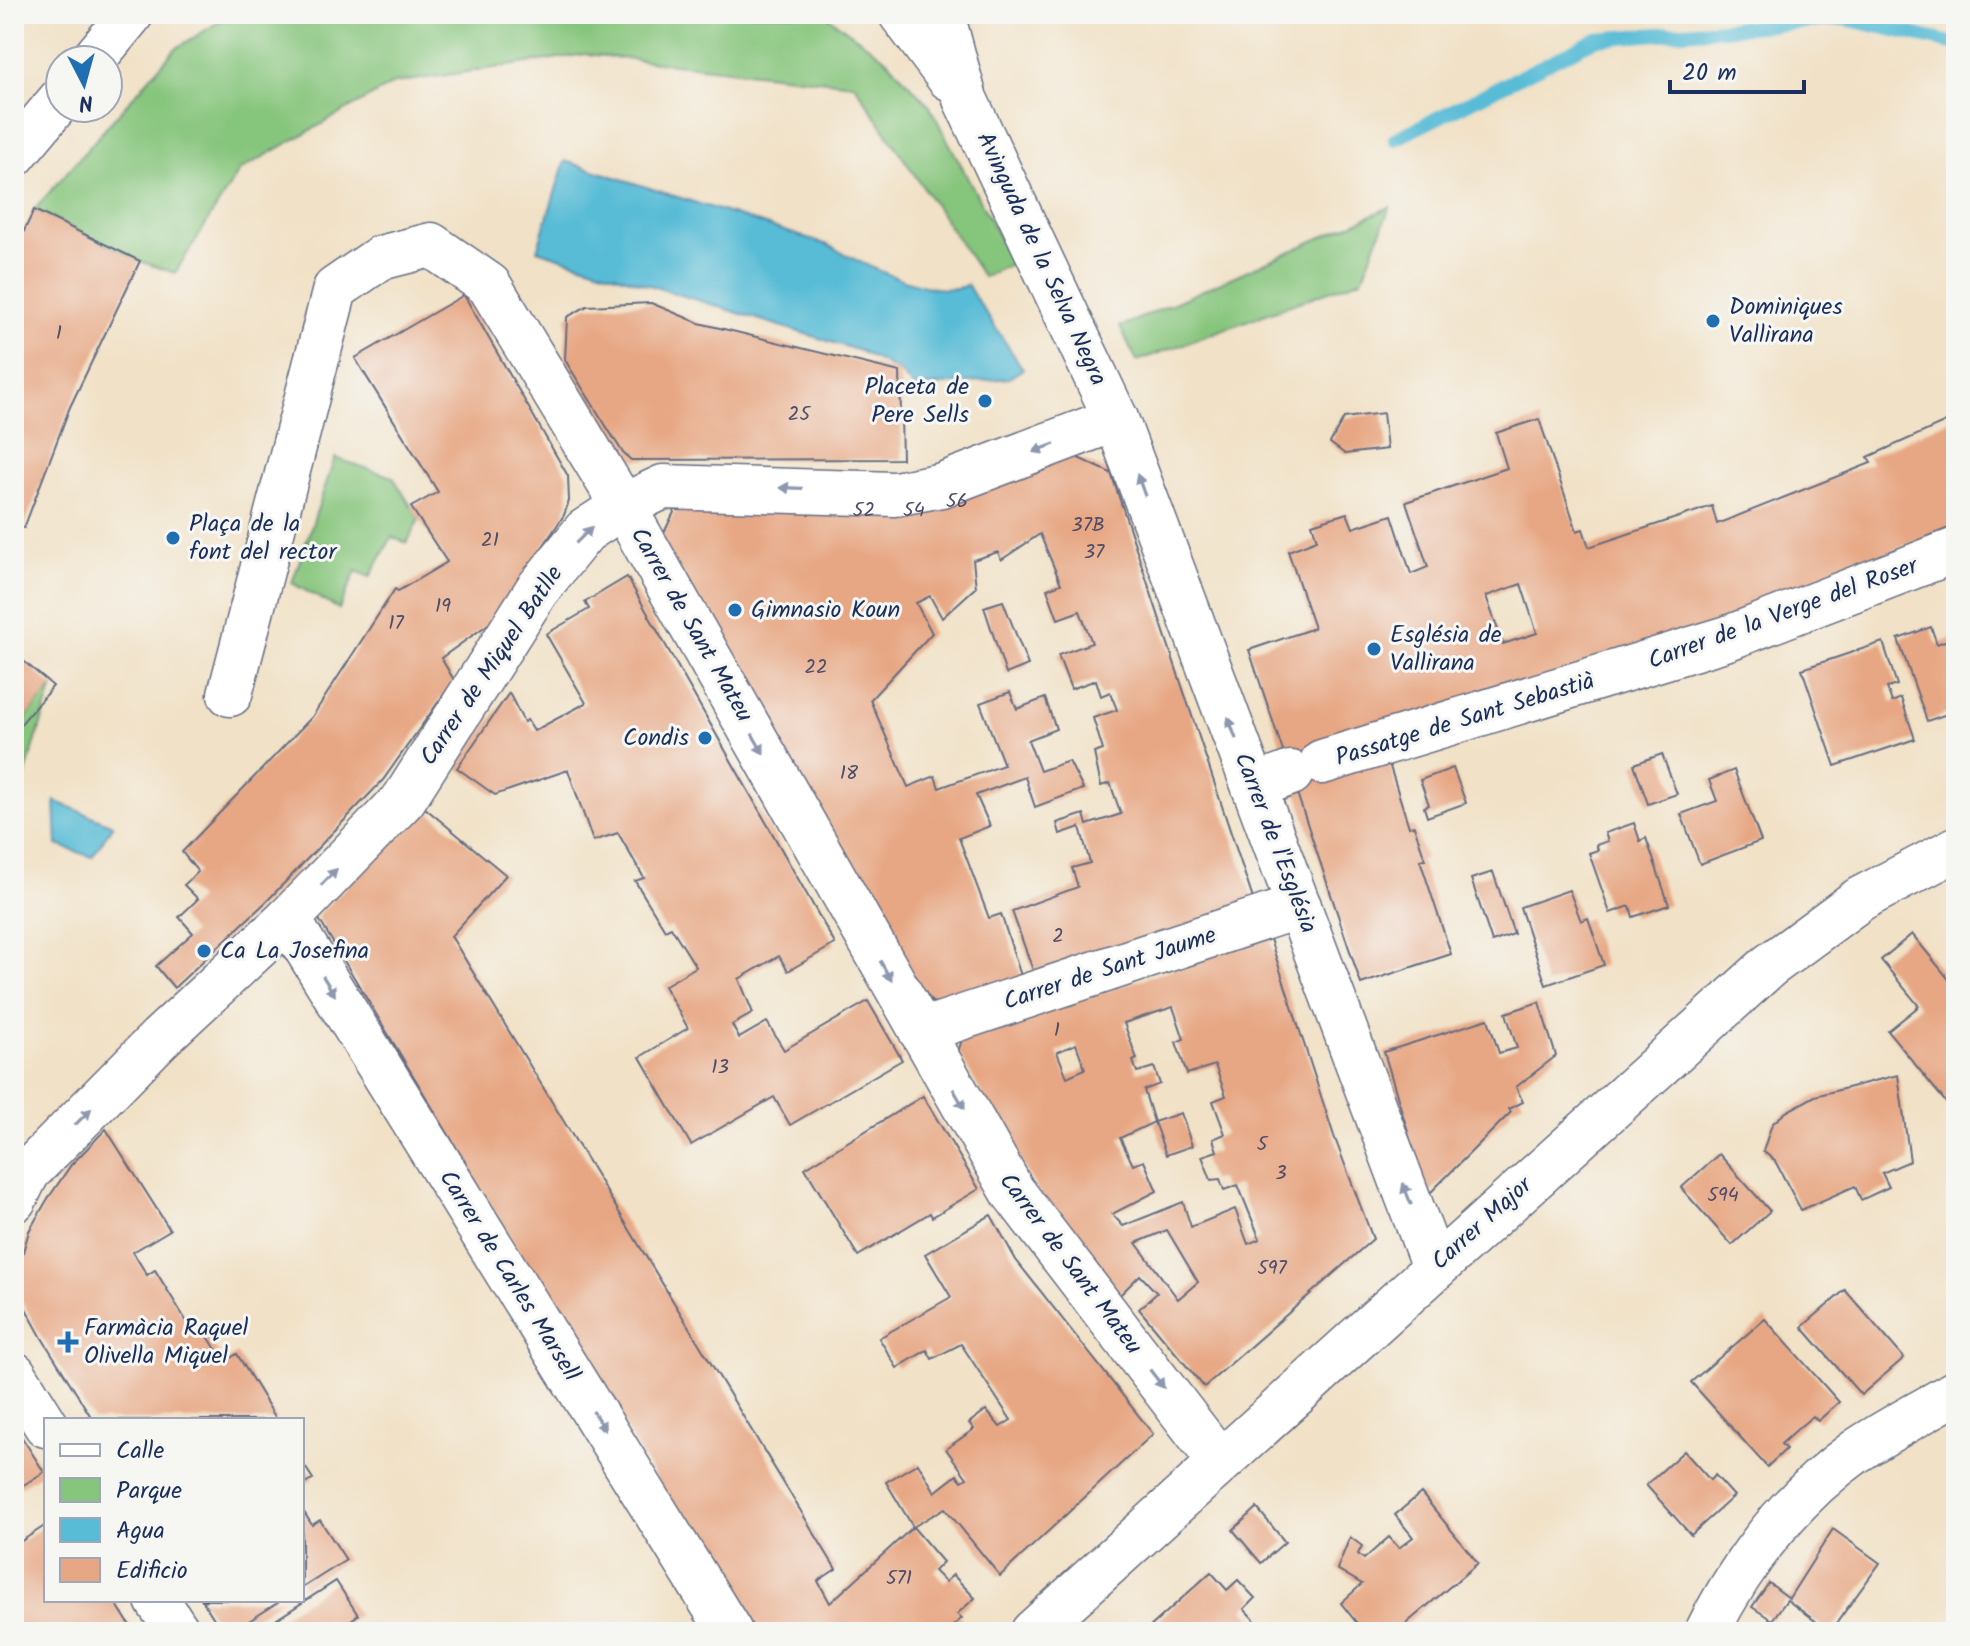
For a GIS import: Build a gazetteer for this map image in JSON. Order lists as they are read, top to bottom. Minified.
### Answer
{"streets":{"street":["Avinguda de la Selva Negra","Carrer de la Verge del Roser","Carrer de Sant Mateu","Carrer de Miquel Batlle","Passatge de Sant Sebastià","Carrer de l'Església","Carrer de Sant Jaume","Carrer Major","Carrer de Carles Marsell"]},"crossings":[["Avinguda de la Selva Negra","Carrer de Miquel Batlle"],["Avinguda de la Selva Negra","Carrer de l'Església"],["Carrer de la Verge del Roser","Passatge de Sant Sebastià"],["Carrer de Sant Mateu","Carrer de Miquel Batlle"],["Carrer de Sant Mateu","Carrer de Sant Jaume"],["Carrer de Sant Mateu","Carrer Major"],["Carrer de Miquel Batlle","Carrer de l'Església"],["Carrer de Miquel Batlle","Carrer de Carles Marsell"],["Passatge de Sant Sebastià","Carrer de l'Església"],["Carrer de l'Església","Carrer de Sant Jaume"],["Carrer de l'Església","Carrer Major"]],"one_way":["Carrer de Sant Mateu","Carrer de l'Església","Carrer de Carles Marsell"],"places":{"other":["Dominiques Vallirana","Placeta de Pere Sells","Plaça de la font del rector","Gimnasio Koun","Església de Vallirana","Condis","Ca La Josefina"],"health":["Farmàcia Raquel Olivella Miquel"]},"house_numbers":["1","25","56","52","54","37B","21","37","19","17","22","18","2","1","13","5","3","594","597","571"],"legend":["Calle","Parque","Agua","Edificio"],"scale_bar":"20 m","north":"bottom"}
